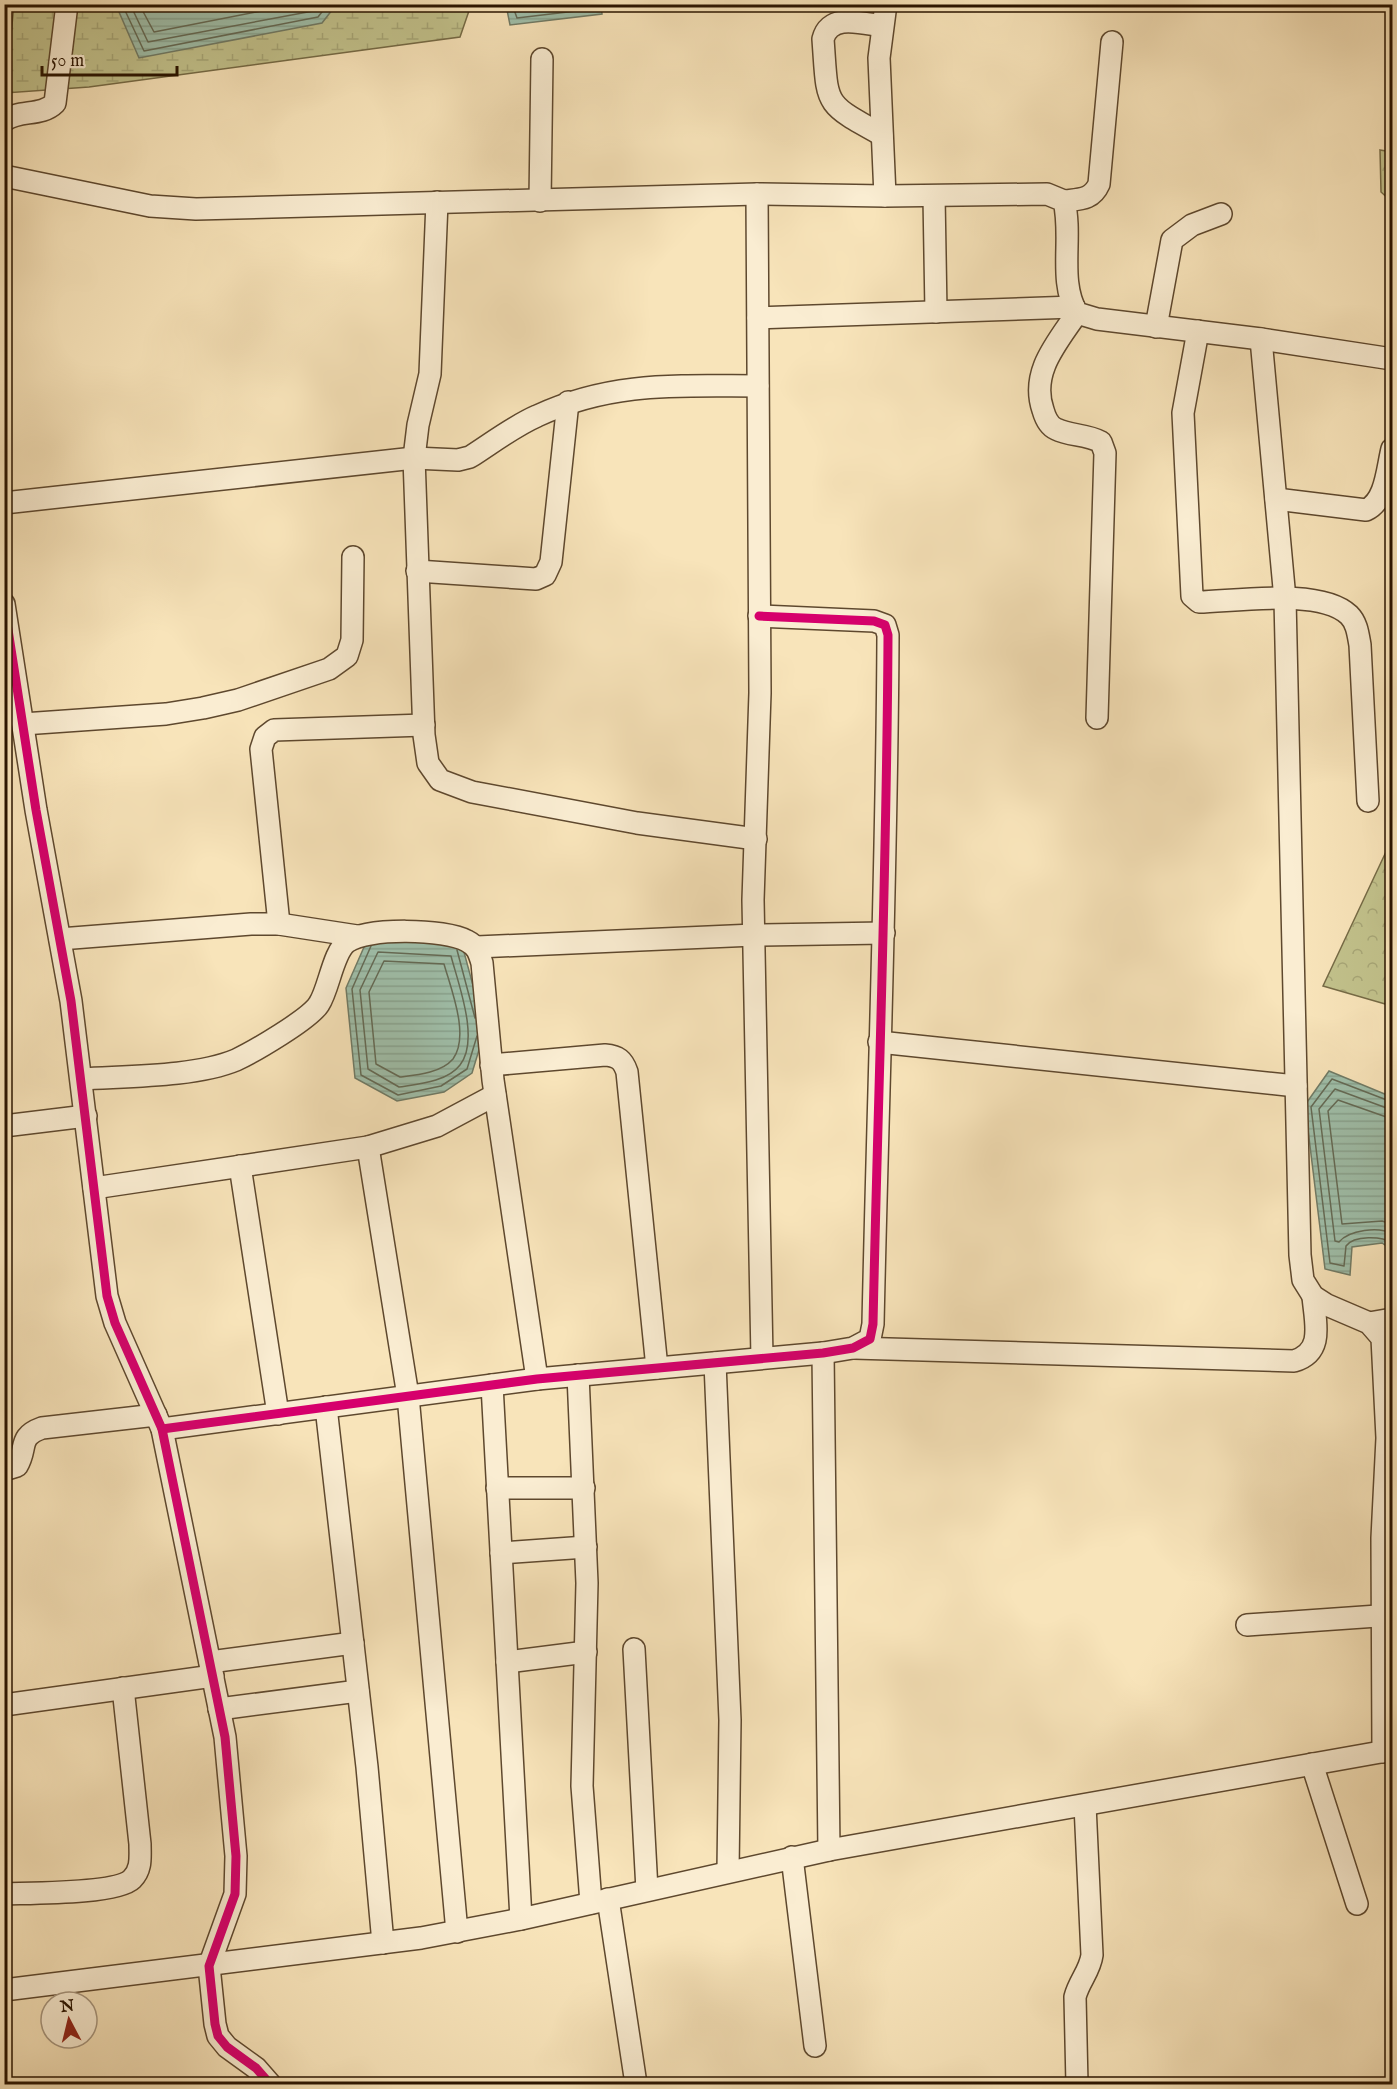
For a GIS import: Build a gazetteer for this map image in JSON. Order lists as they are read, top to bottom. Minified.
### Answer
{"scale_bar":"50 m","north":"top"}
